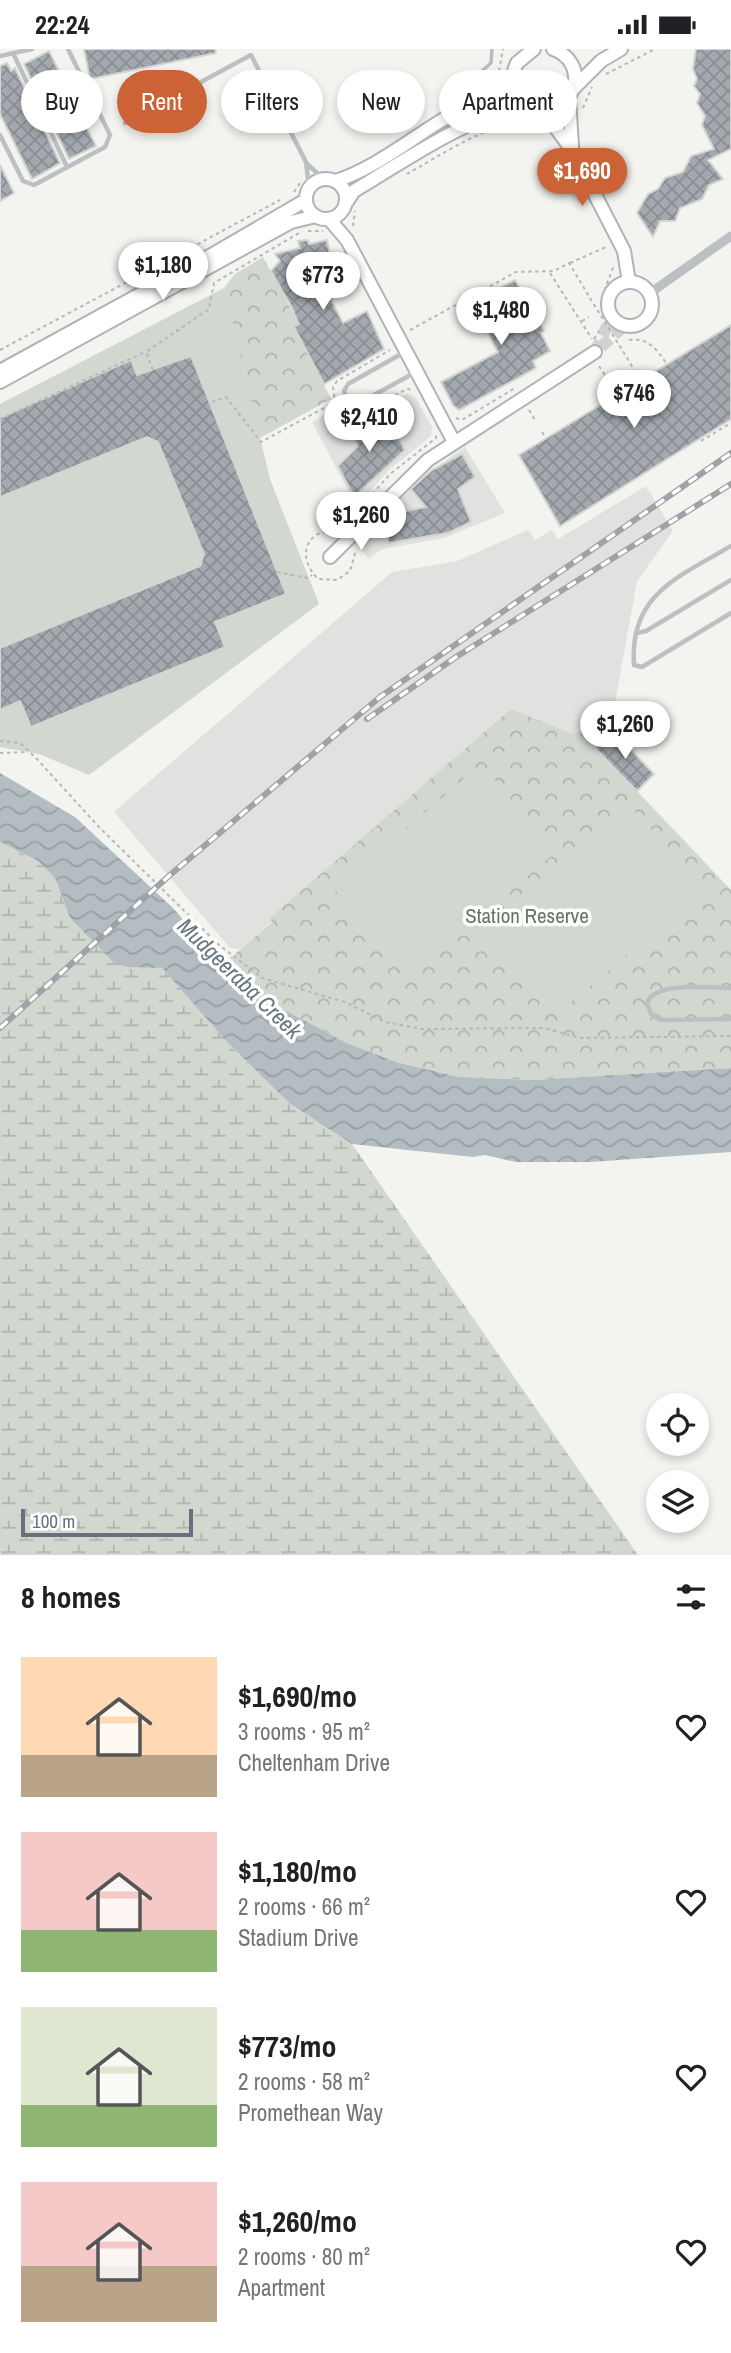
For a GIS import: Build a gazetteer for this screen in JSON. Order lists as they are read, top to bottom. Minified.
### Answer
{"water":["Mudgeeraba Creek"],"parks":["Station Reserve"],"scale_bar":"100 m","page":{"status":"22:24","chip":["Buy","Rent","Filters","New","Apartment"],"price":["$1,690","$1,180","$773","$1,480","$746","$2,410","$1,260","$1,260"],"scale":"100 m","heading":"8 homes","list":[{"name":"$1,690/mo","note":"3 rooms · 95 m² · Cheltenham Drive"},{"name":"$1,180/mo","note":"2 rooms · 66 m² · Stadium Drive"},{"name":"$773/mo","note":"2 rooms · 58 m² · Promethean Way"},{"name":"$1,260/mo","note":"2 rooms · 80 m² · Apartment"}]}}
